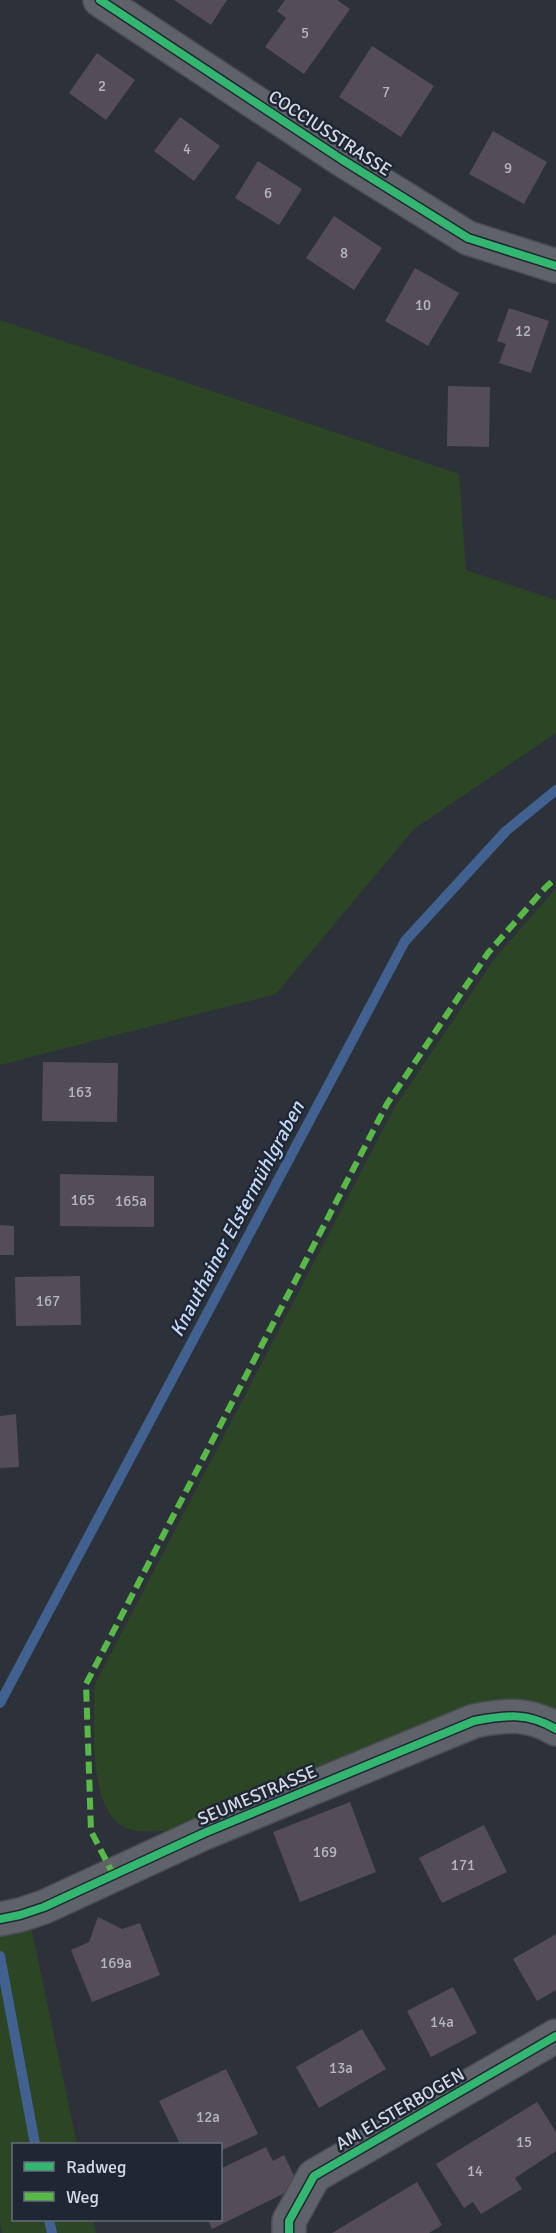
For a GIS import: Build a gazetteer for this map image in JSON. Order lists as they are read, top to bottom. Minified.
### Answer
{"streets":{"street":["COCCIUSSTRASSE","SEUMESTRASSE","AM ELSTERBOGEN"]},"water":["Knauthainer Elstermühlgraben"],"house_numbers":["5","2","7","4","9","6","8","10","12","163","165","165a","167","169","171","169a","14a","13a","12a","15","14"],"legend":["Radweg","Weg"]}
